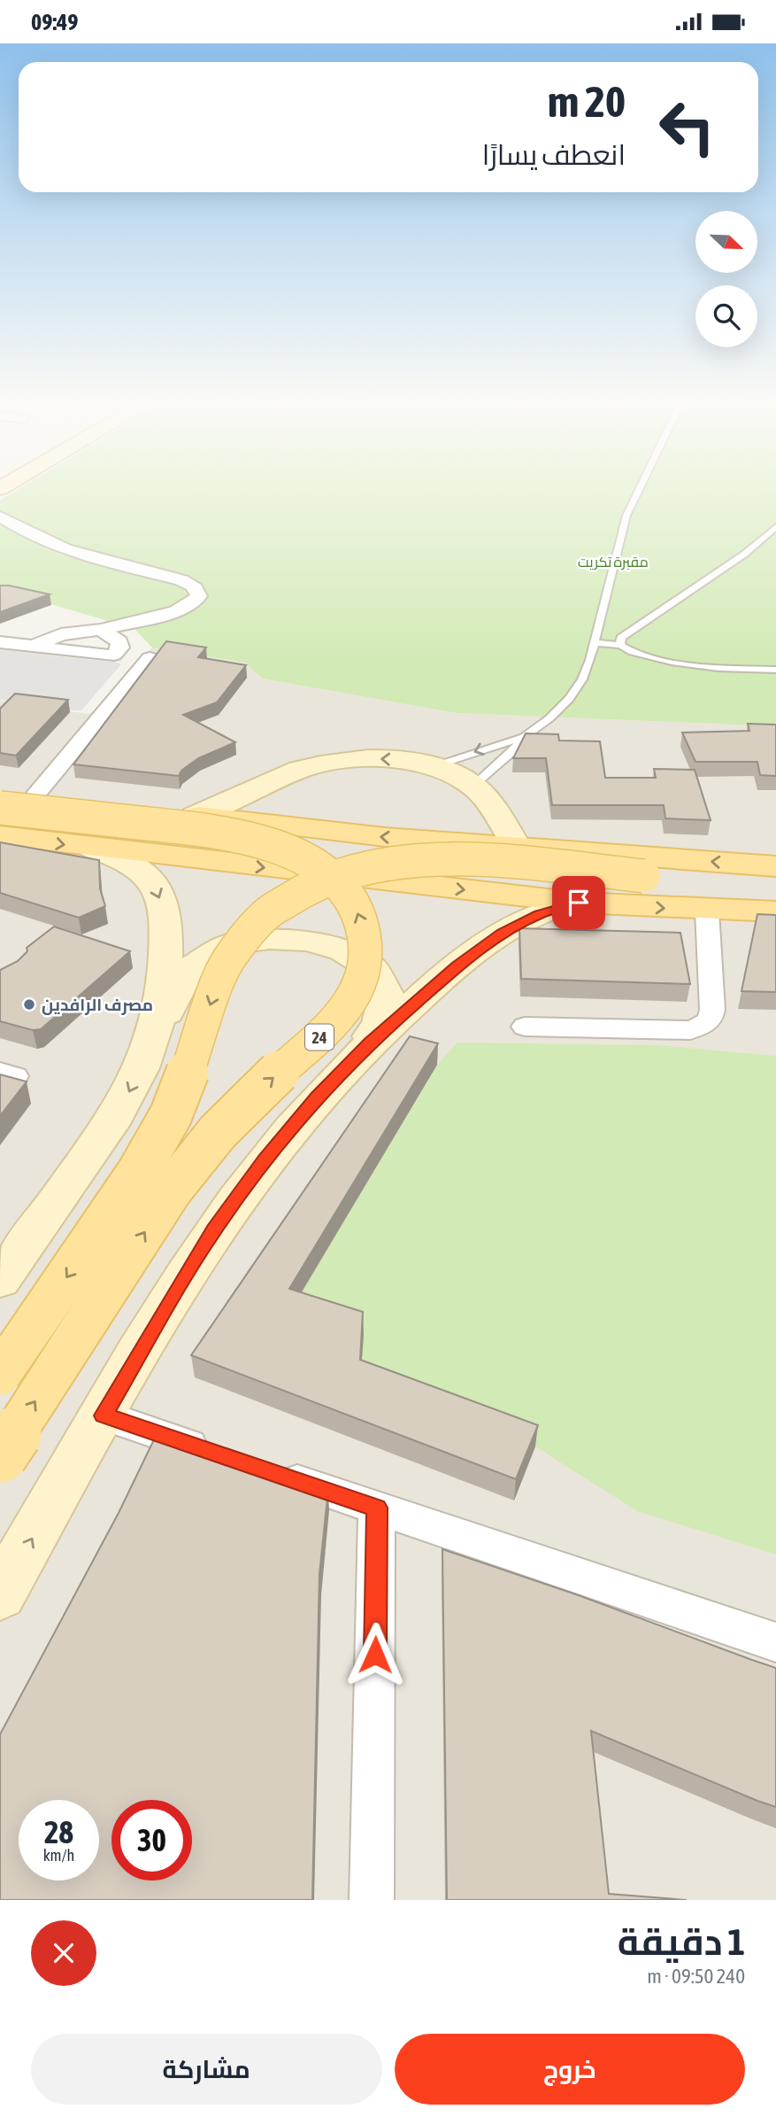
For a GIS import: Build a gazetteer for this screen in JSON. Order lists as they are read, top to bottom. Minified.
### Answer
{"streets":{"main road":["24"]},"parks":["مقبرة تكريت"],"places":["مصرف الرافدين"],"north":"bottom right","page":{"status":"09:49","turn":["20 m","انعطف يسارًا"],"speed":"28 km/h","limit":"30","heading":["1 دقيقة","240 m · 09:50"],"buttons":["خروج","مشاركة"]}}
